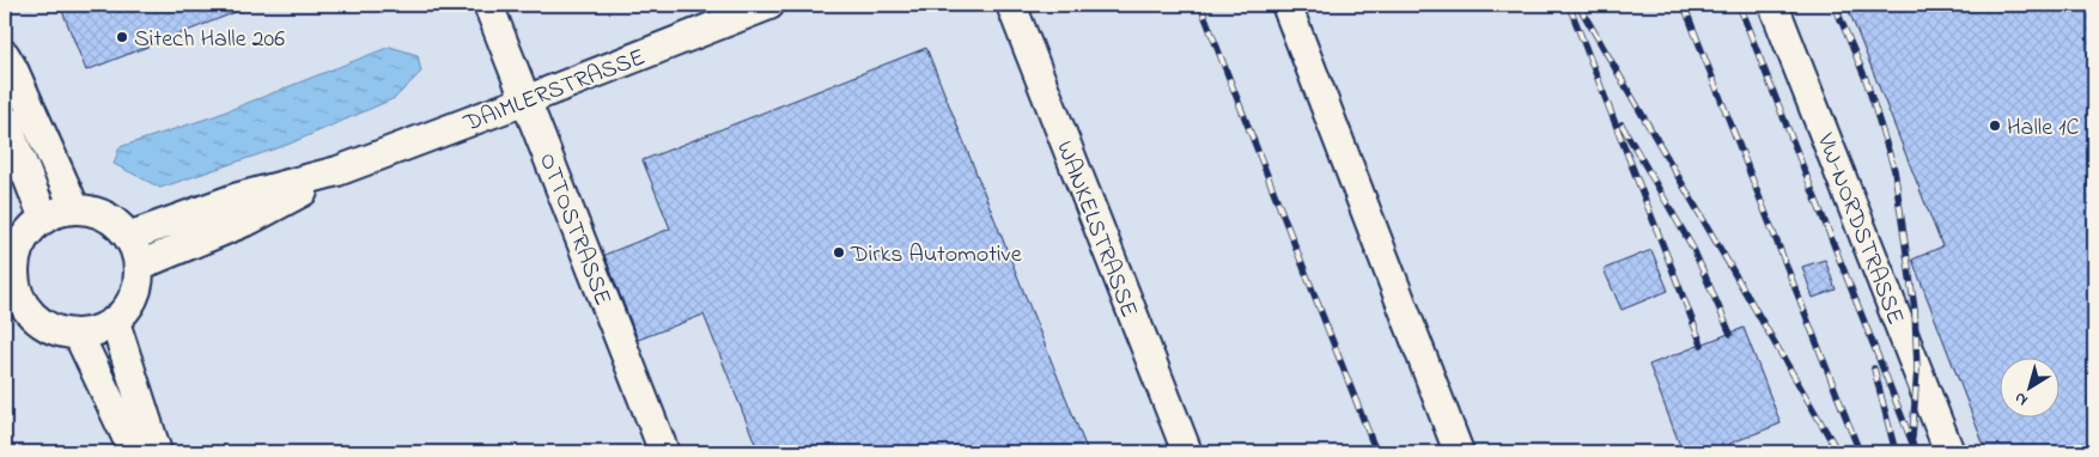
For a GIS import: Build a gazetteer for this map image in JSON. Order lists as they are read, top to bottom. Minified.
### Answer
{"streets":{"street":["DAIMLERSTRASSE","OTTOSTRASSE","WANKELSTRASSE","VW-NORDSTRASSE"]},"crossings":[["DAIMLERSTRASSE","OTTOSTRASSE"]],"places":["Sitech Halle 206","Halle 1C","Dirks Automotive"],"north":"bottom left"}
